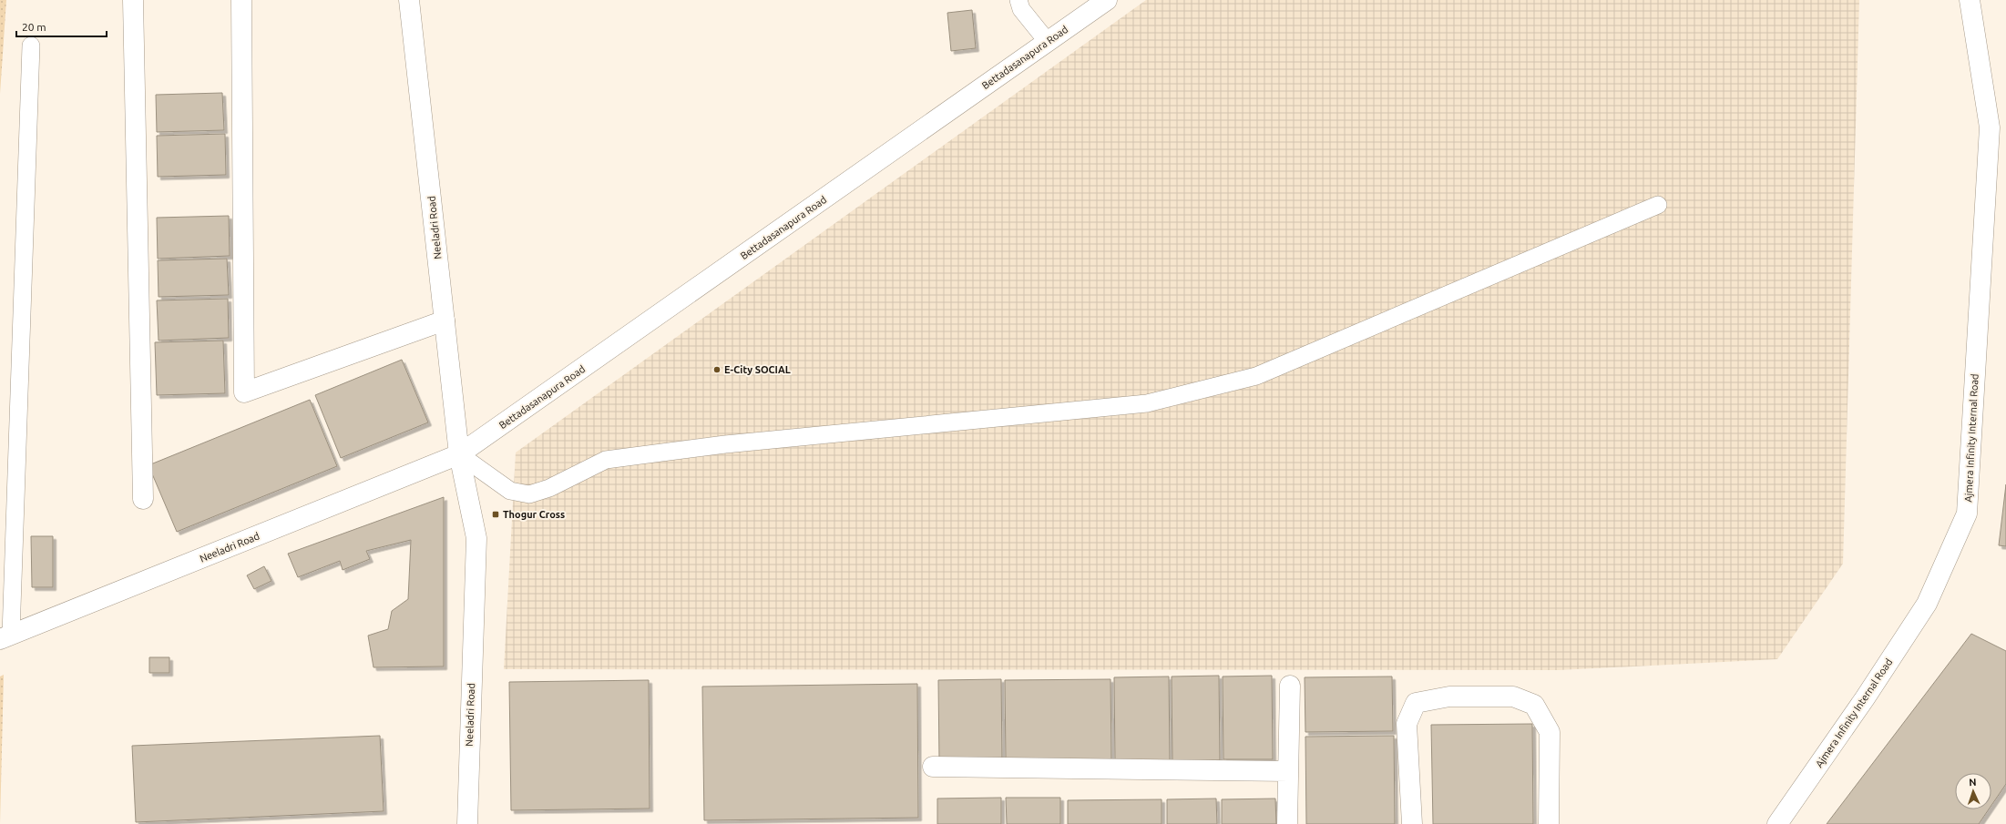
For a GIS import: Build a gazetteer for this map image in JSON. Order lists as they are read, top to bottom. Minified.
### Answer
{"streets":{"street":["Bettadasanapura Road","Neeladri Road","Ajmera Infinity Internal Road"]},"crossings":[["Bettadasanapura Road","Neeladri Road"]],"places":{"other":["E-City SOCIAL"],"transit":["Thogur Cross"]},"scale_bar":"20 m","north":"top"}
